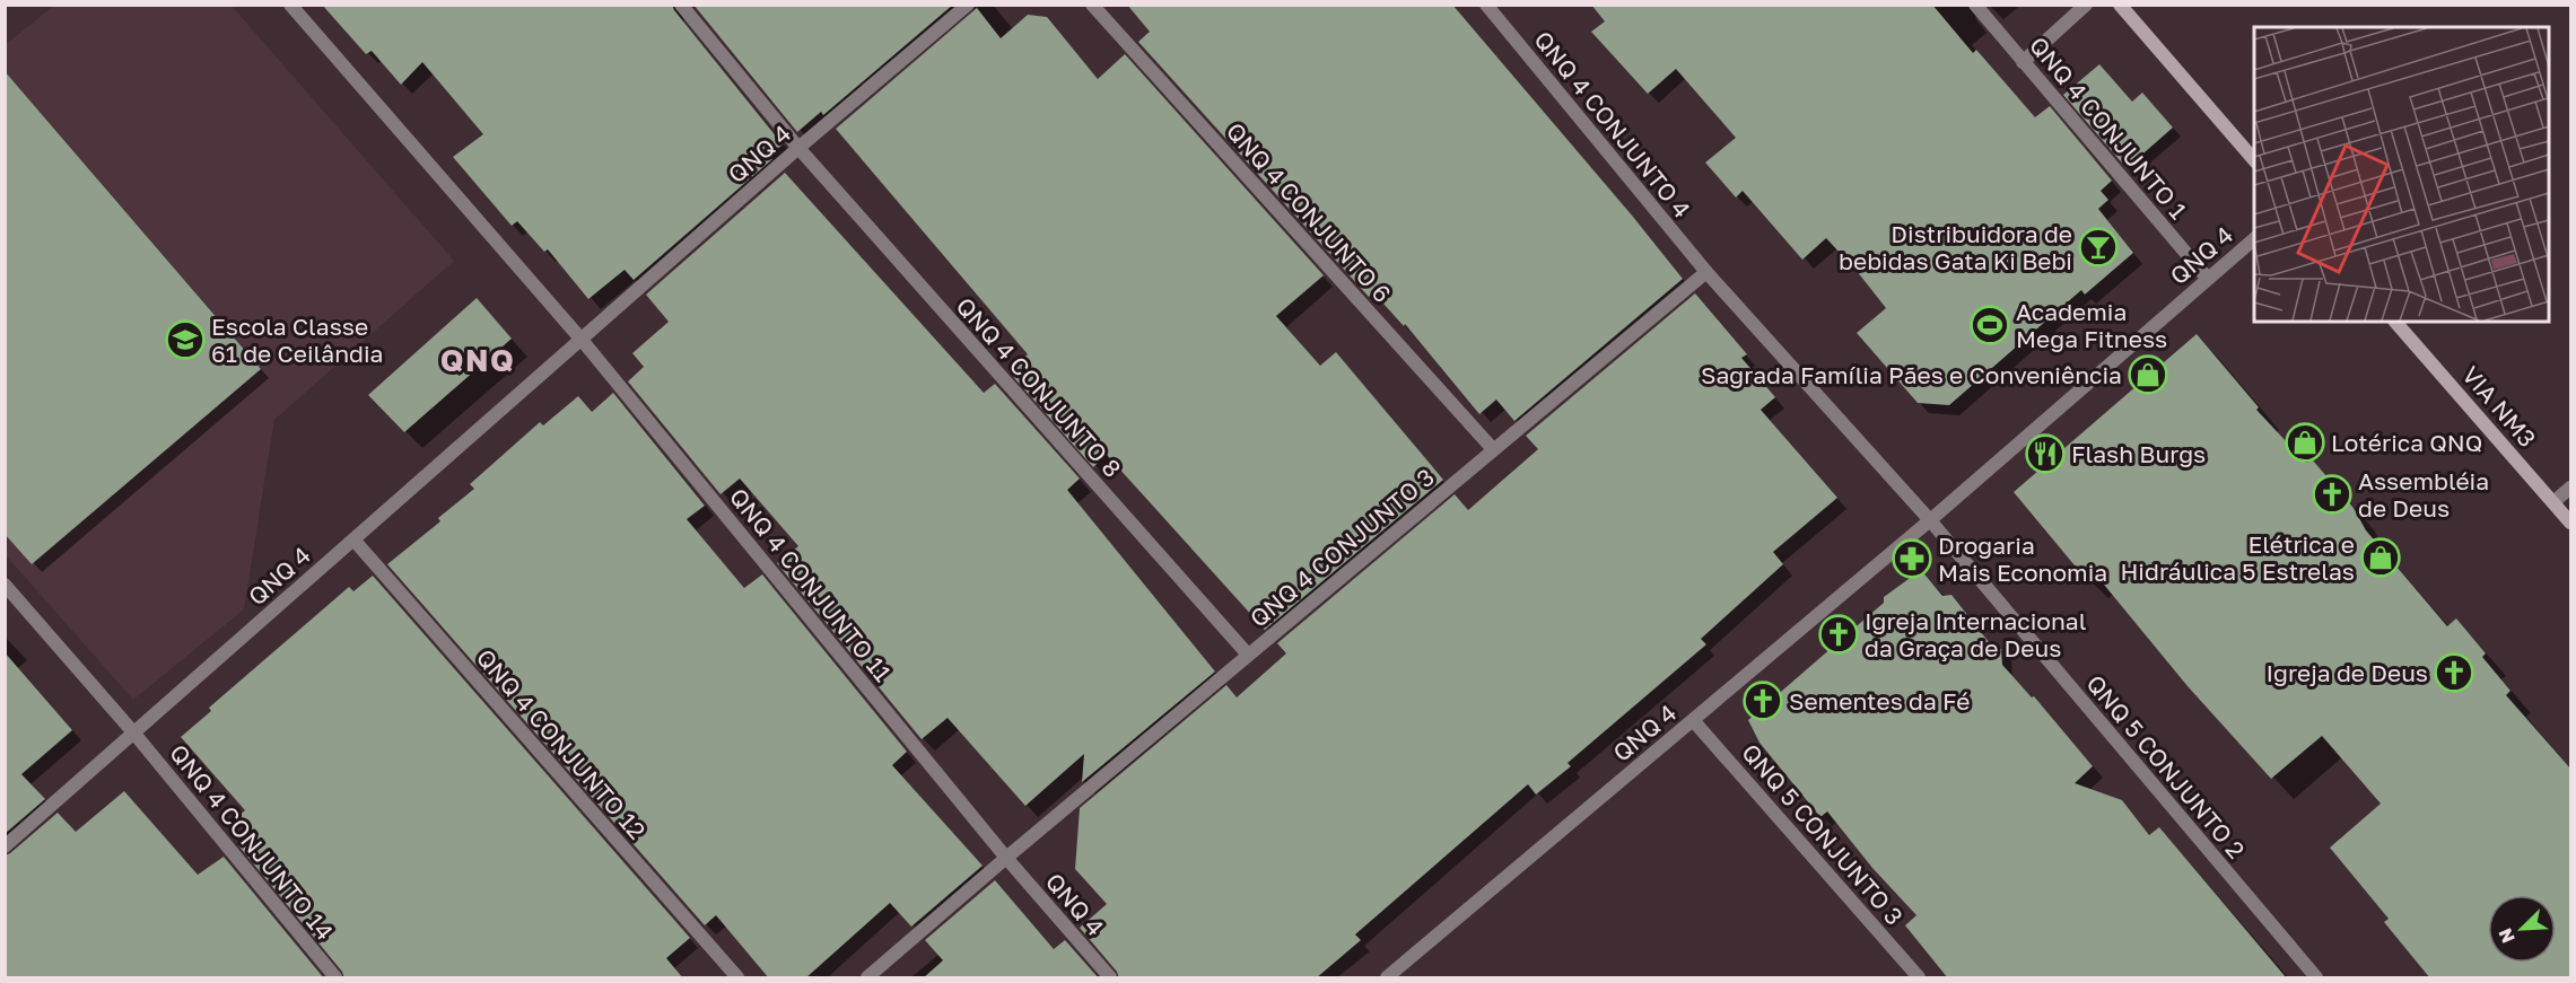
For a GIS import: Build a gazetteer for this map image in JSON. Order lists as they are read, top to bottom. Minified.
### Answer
{"streets":{"main road":["VIA NM3"],"street":["QNQ 4 CONJUNTO 4","QNQ 4 CONJUNTO 1","QNQ 4","QNQ 4 CONJUNTO 6","QNQ 4 CONJUNTO 8","QNQ 4 CONJUNTO 3","QNQ 4 CONJUNTO 11","QNQ 4 CONJUNTO 12","QNQ 5 CONJUNTO 2","QNQ 5 CONJUNTO 3","QNQ 4 CONJUNTO 14"]},"crossings":[["QNQ 4 CONJUNTO 4","QNQ 4 CONJUNTO 3"],["QNQ 4 CONJUNTO 1","QNQ 4"],["QNQ 4","QNQ 4 CONJUNTO 8"],["QNQ 4","QNQ 4 CONJUNTO 3"],["QNQ 4","QNQ 4 CONJUNTO 11"],["QNQ 4","QNQ 4 CONJUNTO 12"],["QNQ 4","QNQ 5 CONJUNTO 2"],["QNQ 4","QNQ 5 CONJUNTO 3"],["QNQ 4","QNQ 4 CONJUNTO 14"],["QNQ 4 CONJUNTO 6","QNQ 4 CONJUNTO 3"],["QNQ 4 CONJUNTO 8","QNQ 4 CONJUNTO 3"],["QNQ 4 CONJUNTO 3","QNQ 4 CONJUNTO 11"]],"districts":["QNQ"],"places":{"bar":["Distribuidora de bebidas Gata Ki Bebi"],"sports":["Academia Mega Fitness"],"school or university":["Escola Classe 61 de Ceilândia"],"shop":["Sagrada Família Pães e Conveniência","Lotérica QNQ","Elétrica e Hidráulica 5 Estrelas"],"restaurant":["Flash Burgs"],"church":["Assembléia de Deus","Igreja Internacional da Graça de Deus","Igreja de Deus","Sementes da Fé"],"pharmacy":["Drogaria Mais Economia"]},"north":"bottom left"}
